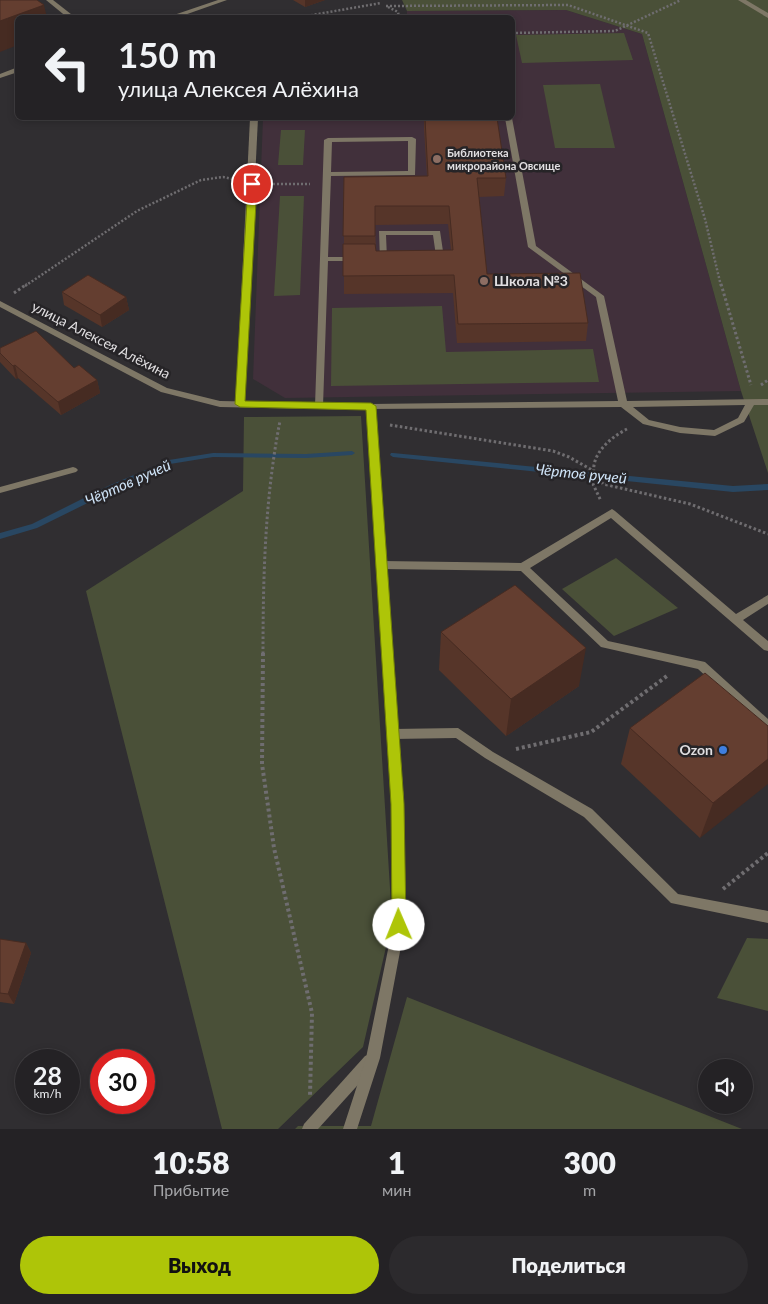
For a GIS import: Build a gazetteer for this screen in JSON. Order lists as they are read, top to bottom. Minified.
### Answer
{"streets":{"street":["улица Алексея Алёхина"]},"water":["Чёртов ручей"],"places":["Библиотека микрорайона Овсище","Школа №3","Ozon"],"page":{"turn":["150 m","улица Алексея Алёхина"],"speed":"28 km/h","limit":"30","eta":["10:58","Прибытие","1","мин","300","m"],"buttons":["Выход","Поделиться"]}}
